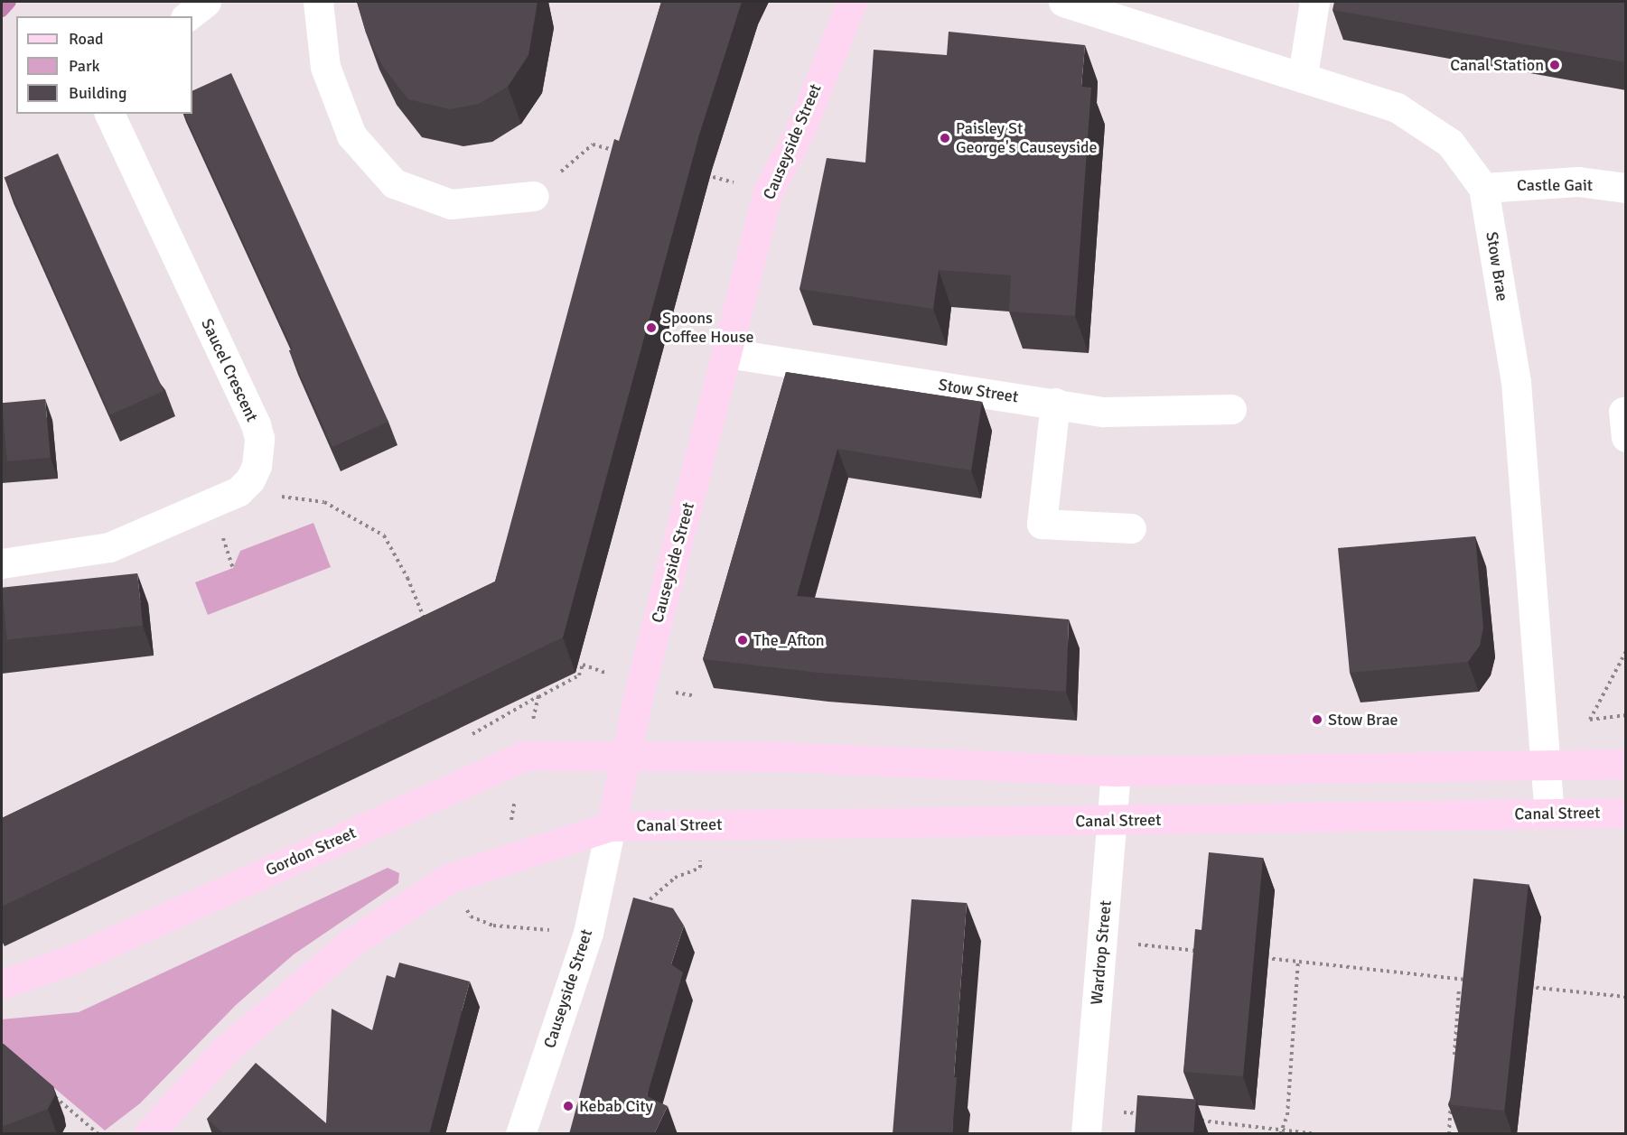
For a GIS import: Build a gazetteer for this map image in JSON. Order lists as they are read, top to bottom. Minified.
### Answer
{"streets":{"main road":["Causeyside Street","Canal Street","Gordon Street"],"street":["Castle Gait","Stow Brae","Saucel Crescent","Stow Street","Wardrop Street"]},"crossings":[["Causeyside Street","Stow Street"],["Causeyside Street","Canal Street"],["Causeyside Street","Gordon Street"],["Castle Gait","Stow Brae"],["Stow Brae","Canal Street"],["Canal Street","Wardrop Street"]],"places":["Canal Station","Paisley St George's Causeyside","Spoons Coffee House","The_Afton","Stow Brae","Kebab City"],"legend":["Road","Park","Building"]}
